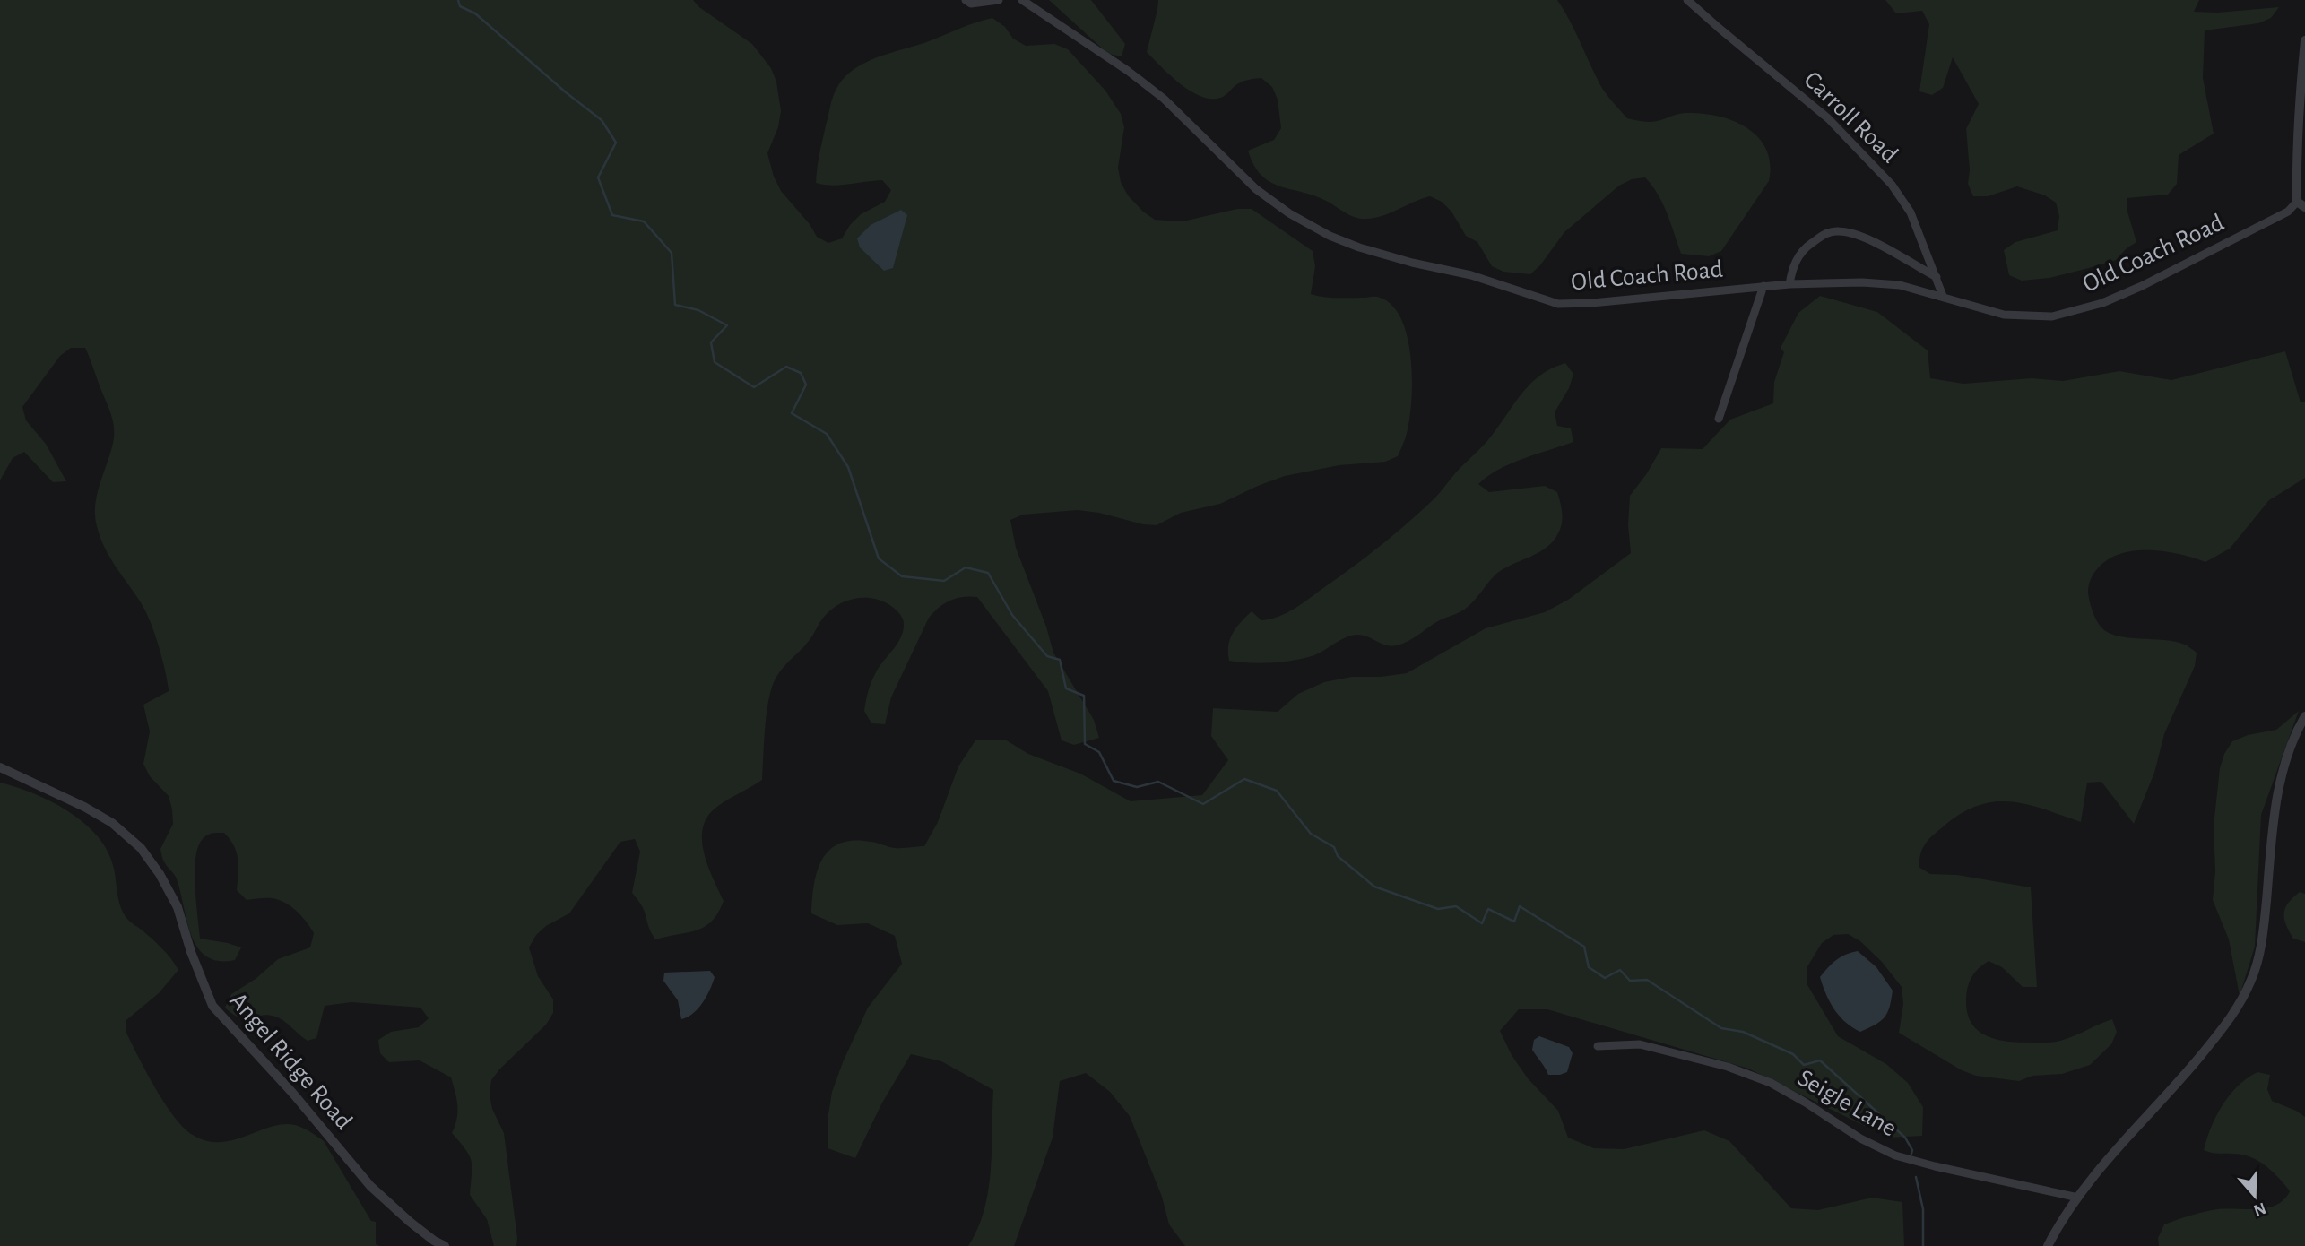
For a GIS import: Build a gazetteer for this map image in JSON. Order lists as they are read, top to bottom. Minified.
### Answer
{"streets":{"street":["Carroll Road","Old Coach Road","Angel Ridge Road","Seigle Lane"]},"crossings":[["Carroll Road","Old Coach Road"]],"north":"bottom"}
